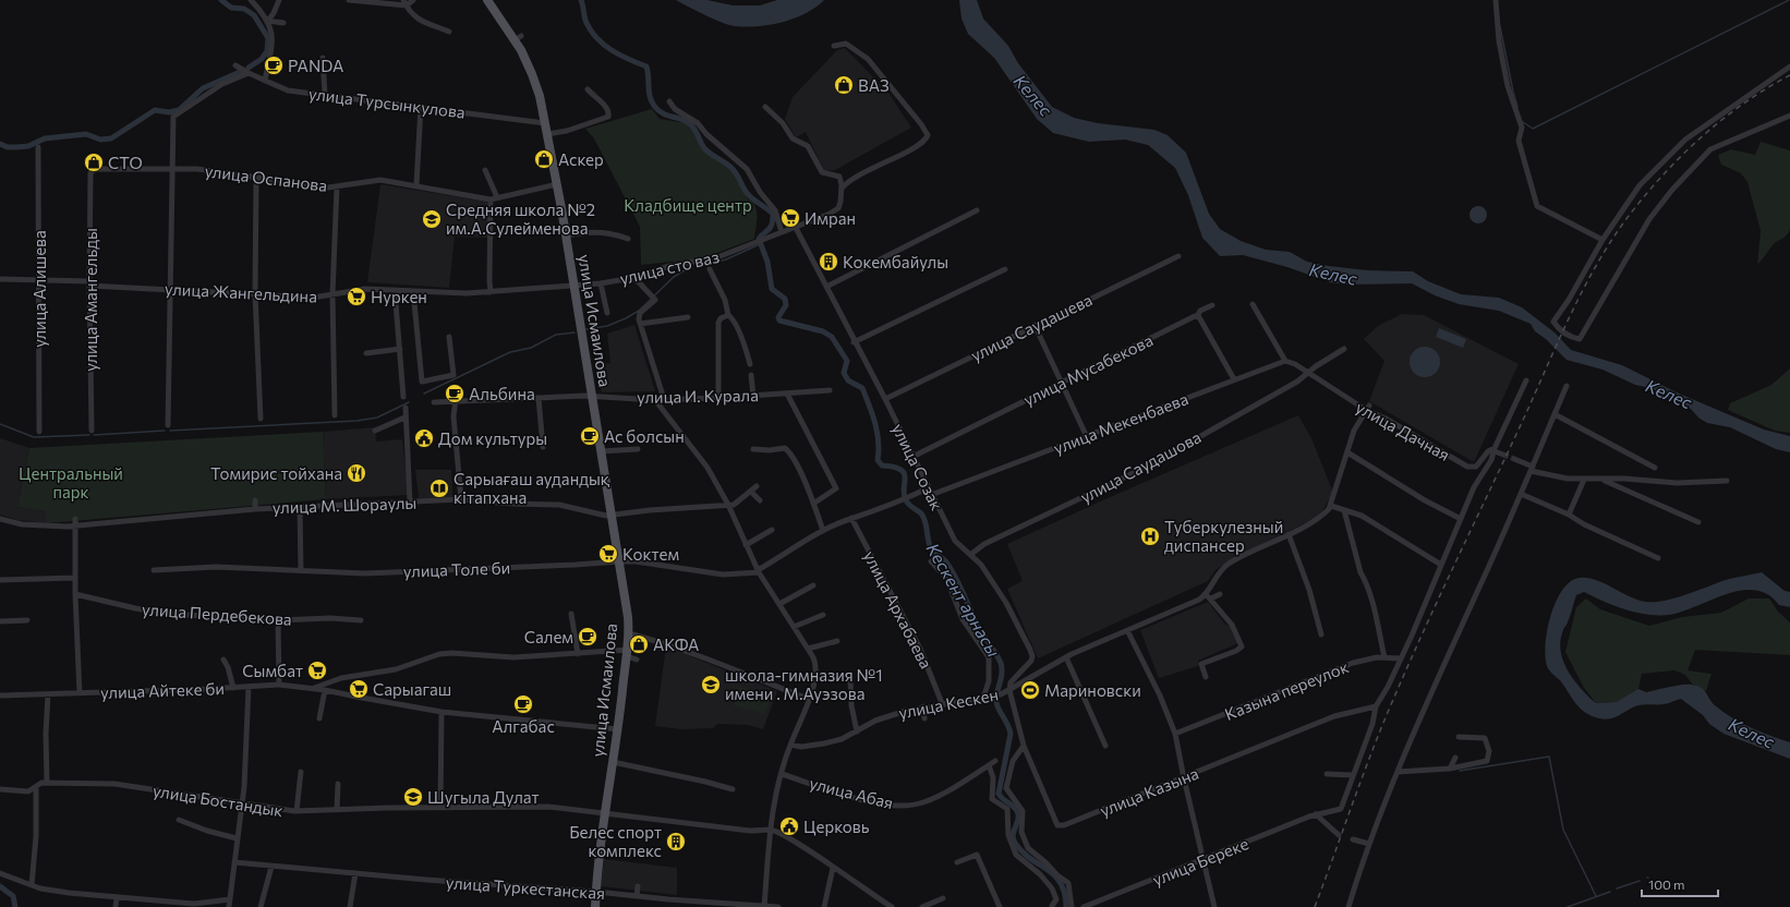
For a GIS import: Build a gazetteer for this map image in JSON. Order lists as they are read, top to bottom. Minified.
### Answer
{"streets":{"main road":["улица Исмаилова"],"street":["улица Турсынкулова","улица Оспанова","улица сто ваз","улица Алишева","улица Жангельдина","улица Амангельды","улица Саудашева","улица Мусабекова","улица И. Курала","улица Мекенбаева","улица Дачная","улица Созак","улица Саудашова","улица М. Шораулы","улица Толе би","улица Архабаева","улица Пердебекова","улица Айтеке би","Казына переулок","улица Кескен","улица Казына","улица Абая","улица Бостандык","улица Береке","улица Туркестанская"]},"crossings":[["улица Турсынкулова","улица Исмаилова"],["улица Оспанова","улица Амангельды"],["улица Оспанова","улица Исмаилова"],["улица сто ваз","улица Жангельдина"],["улица сто ваз","улица Исмаилова"],["улица сто ваз","улица Созак"],["улица Алишева","улица Жангельдина"],["улица Жангельдина","улица Амангельды"],["улица Жангельдина","улица Исмаилова"],["улица Исмаилова","улица И. Курала"],["улица Исмаилова","улица М. Шораулы"],["улица Исмаилова","улица Толе би"],["улица Исмаилова","улица Айтеке би"],["улица Исмаилова","улица Бостандык"],["улица Исмаилова","улица Туркестанская"],["улица Саудашева","улица Созак"],["улица Мусабекова","улица Созак"],["улица Мекенбаева","улица Созак"],["улица Дачная","улица Саудашова"],["улица Созак","улица Саудашова"],["улица Созак","улица Толе би"],["улица Созак","улица Кескен"],["улица Созак","улица Казына"],["улица Толе би","улица Архабаева"],["улица Архабаева","улица Кескен"],["улица Кескен","улица Казына"]],"water":["Келес","Кескент арнасы"],"parks":["Кладбище центр","Центральный парк"],"places":{"cafe":["PANDA","Альбина","Ас болсын","Салем","Алгабас"],"shop":["ВАЗ","Аскер","СТО","АКФА"],"supermarket":["Имран","Нуркен","Коктем","Сымбат","Сарыагаш"],"school or university":["Средняя школа №2 им.А.Сулейменова","школа-гимназия №1 имени . М.Ауэзова","Шугыла Дулат"],"building":["Кокембайулы","Белес спорт комплекс"],"public building":["Дом культуры","Церковь"],"restaurant":["Томирис тойхана"],"library":["Сарыағаш аудандық кітапхана"],"hospital":["Туберкулезный диспансер"],"sports":["Мариновски"]},"scale_bar":"100 m"}
